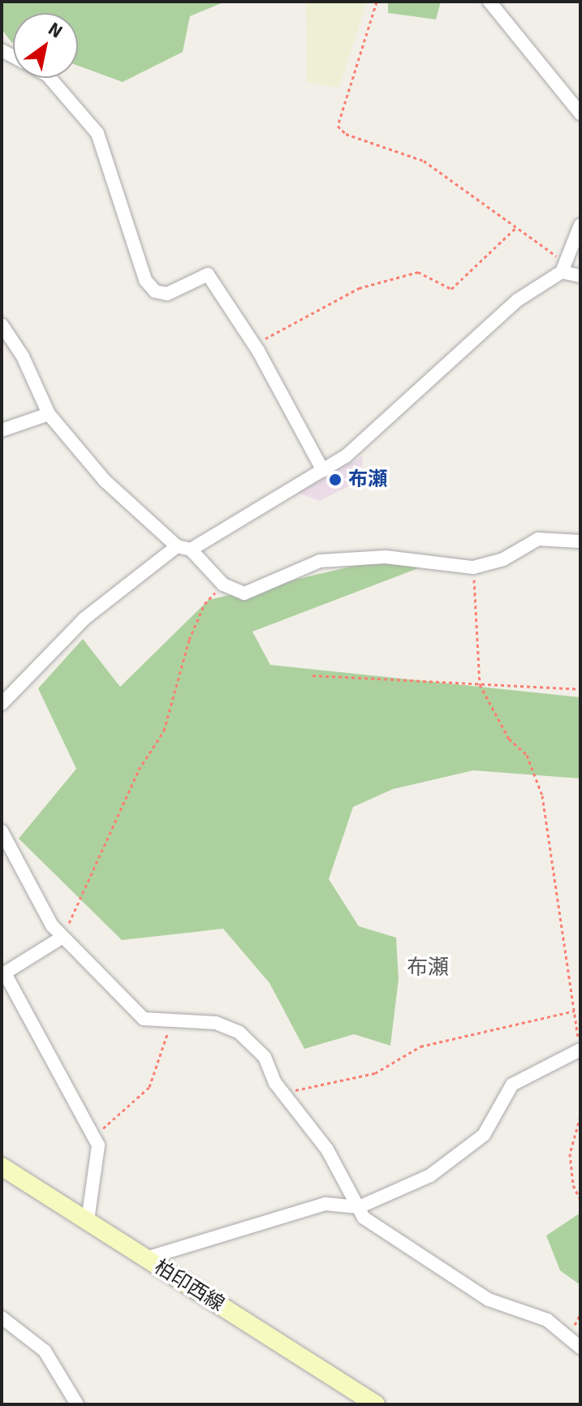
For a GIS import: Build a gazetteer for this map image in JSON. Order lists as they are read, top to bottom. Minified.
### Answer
{"streets":{"main road":["柏印西線"]},"districts":["布瀬"],"places":["布瀬"],"north":"top right"}
